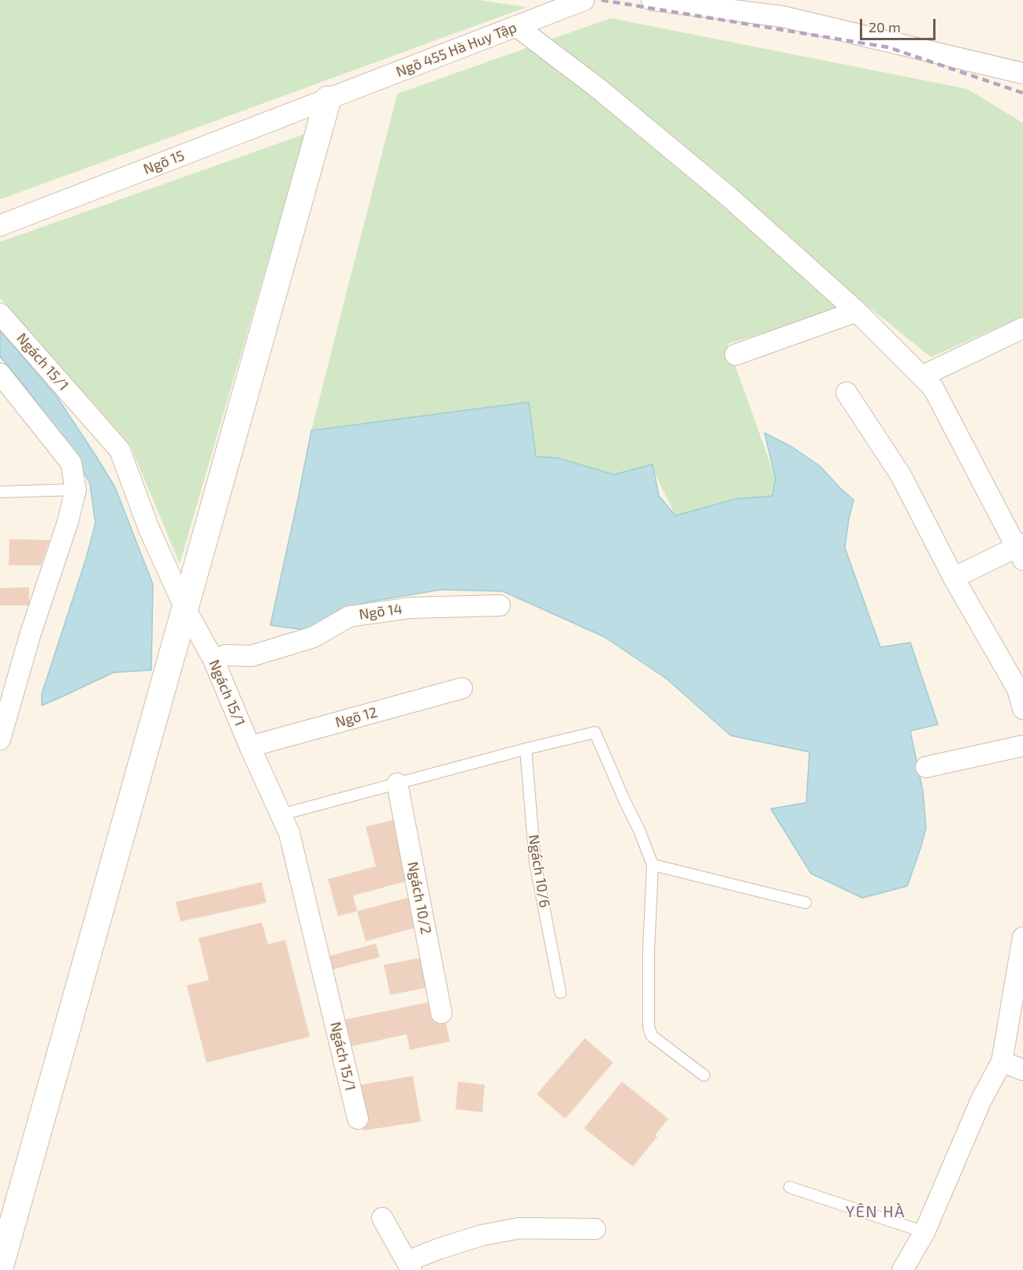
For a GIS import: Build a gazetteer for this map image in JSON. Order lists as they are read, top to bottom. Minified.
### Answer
{"streets":{"street":["Ngõ 455 Hà Huy Tập","Ngõ 15","Ngách 15/1","Ngõ 14","Ngõ 12","Ngách 10/2"],"lane":["Ngách 10/6"]},"crossings":[["Ngõ 455 Hà Huy Tập","Ngõ 15"],["Ngách 15/1","Ngõ 14"],["Ngách 15/1","Ngõ 12"]],"districts":["YÊN HÀ"],"scale_bar":"20 m"}
